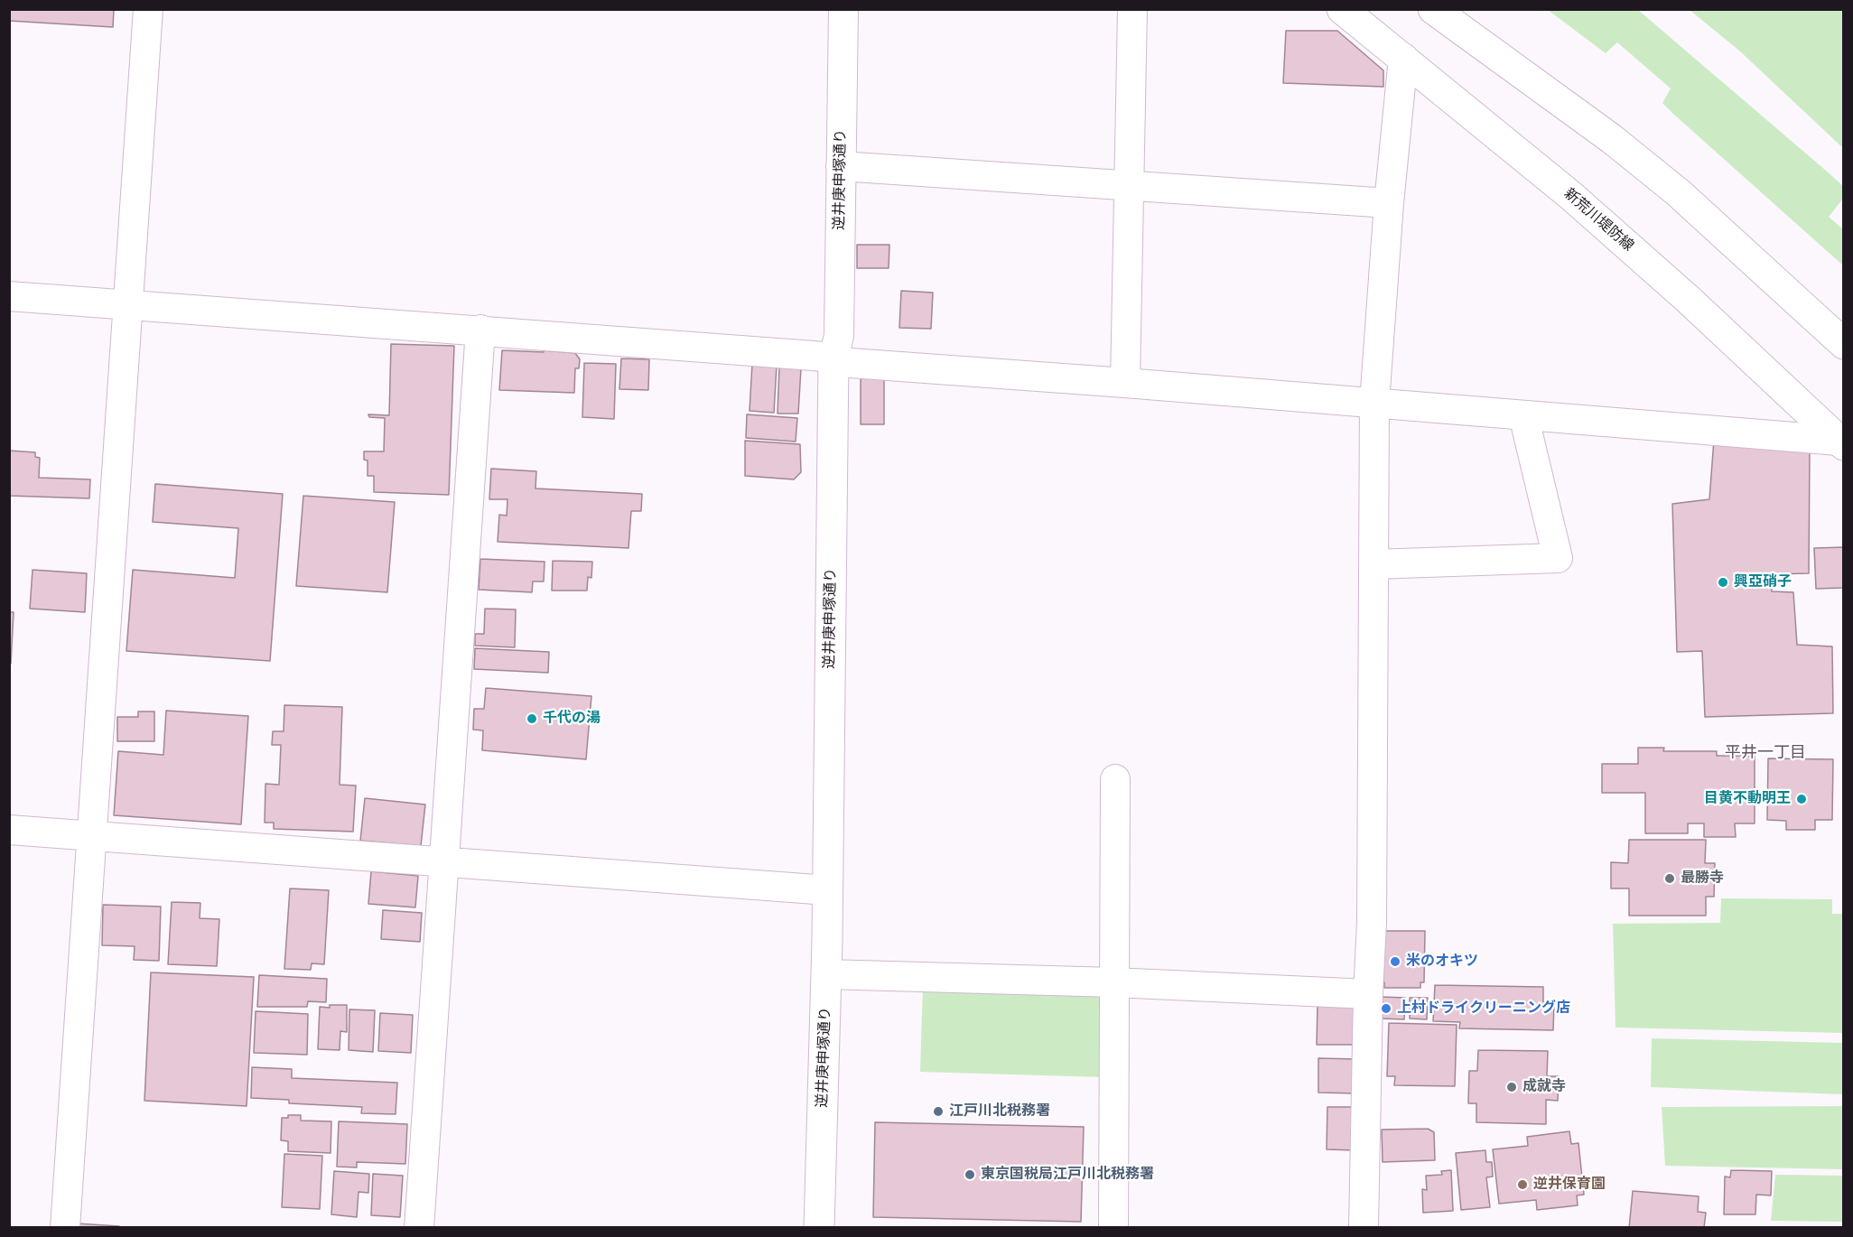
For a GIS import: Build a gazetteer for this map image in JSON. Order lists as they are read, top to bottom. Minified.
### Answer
{"streets":{"main road":["逆井庚申塚通り","新荒川堤防線"]},"districts":["平井一丁目"],"places":["興亞硝子","千代の湯","目黄不動明王","最勝寺","米のオキツ","上村ドライクリーニング店","成就寺","江戸川北税務署","東京国税局江戸川北税務署","逆井保育園"]}
